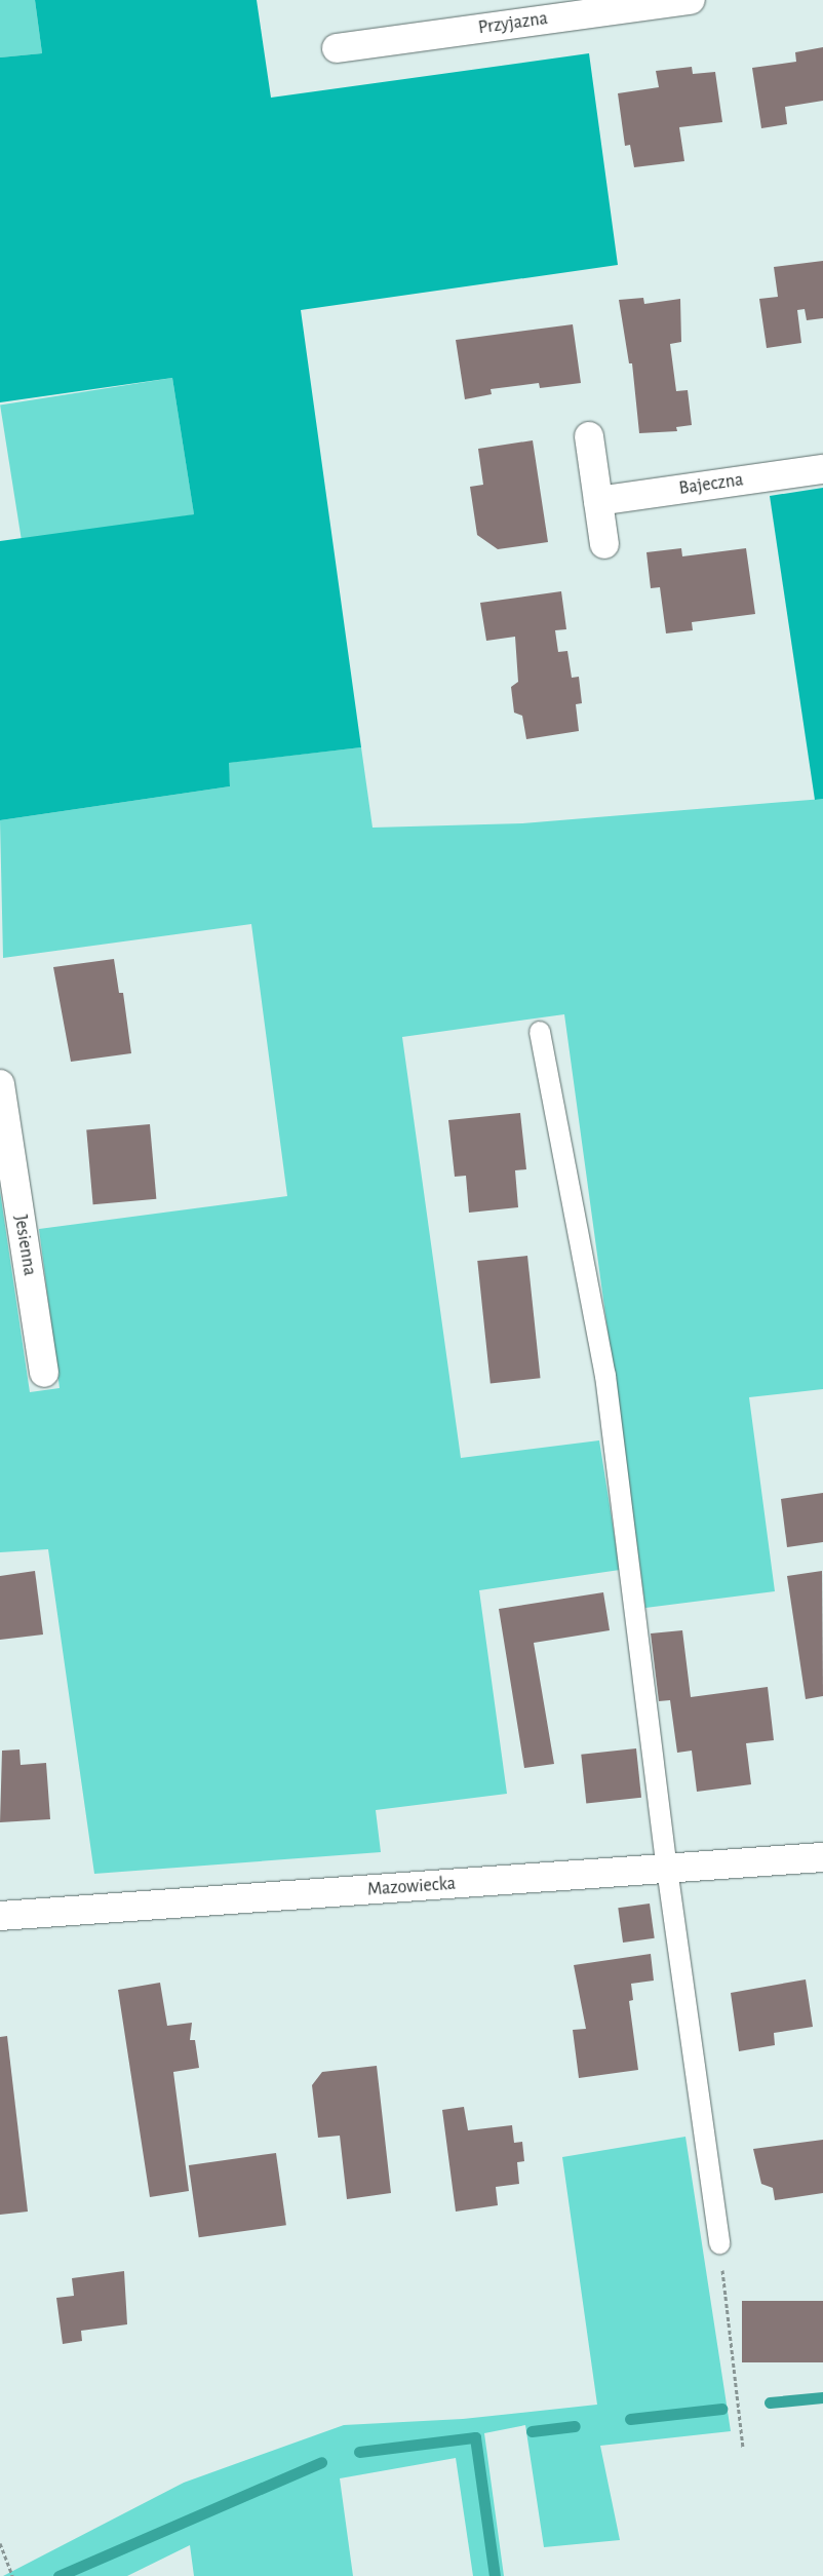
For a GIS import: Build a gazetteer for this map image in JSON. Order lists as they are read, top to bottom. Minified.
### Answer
{"streets":{"street":["Przyjazna","Bajeczna","Jesienna","Mazowiecka"]}}
